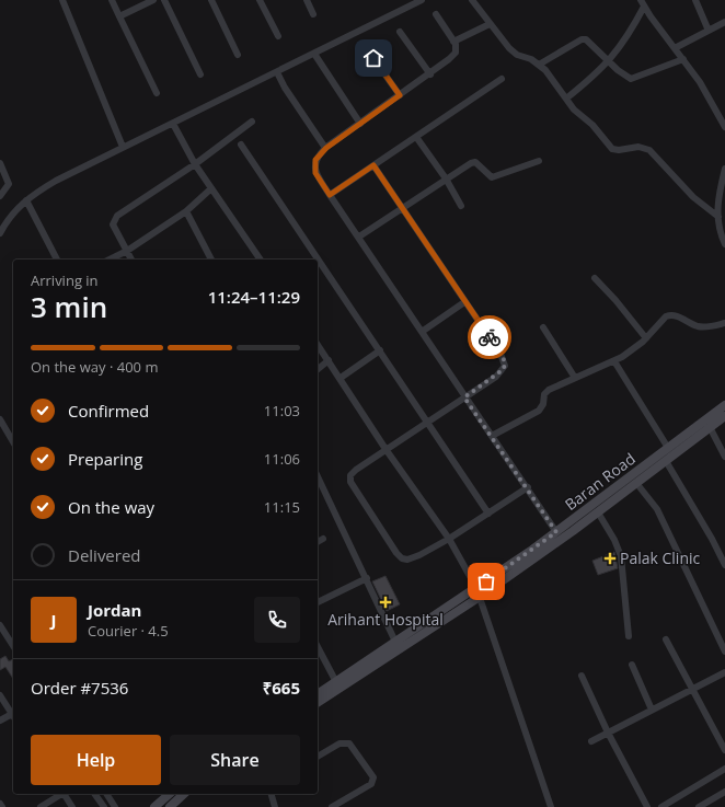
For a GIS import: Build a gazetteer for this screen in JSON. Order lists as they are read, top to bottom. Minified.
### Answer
{"streets":{"main road":["Baran Road"]},"places":{"health":["Palak Clinic","Arihant Hospital"]},"page":{"heading":["3 min","Arriving in","11:24–11:29"],"panel":["Jordan","Courier · 4.5","Order #7536","₹665"],"bar":"On the way · 400 m","list":[["Confirmed","11:03"],["Preparing","11:06"],["On the way","11:15"],"Delivered"],"round":"J","buttons":["Help","Share"]}}
